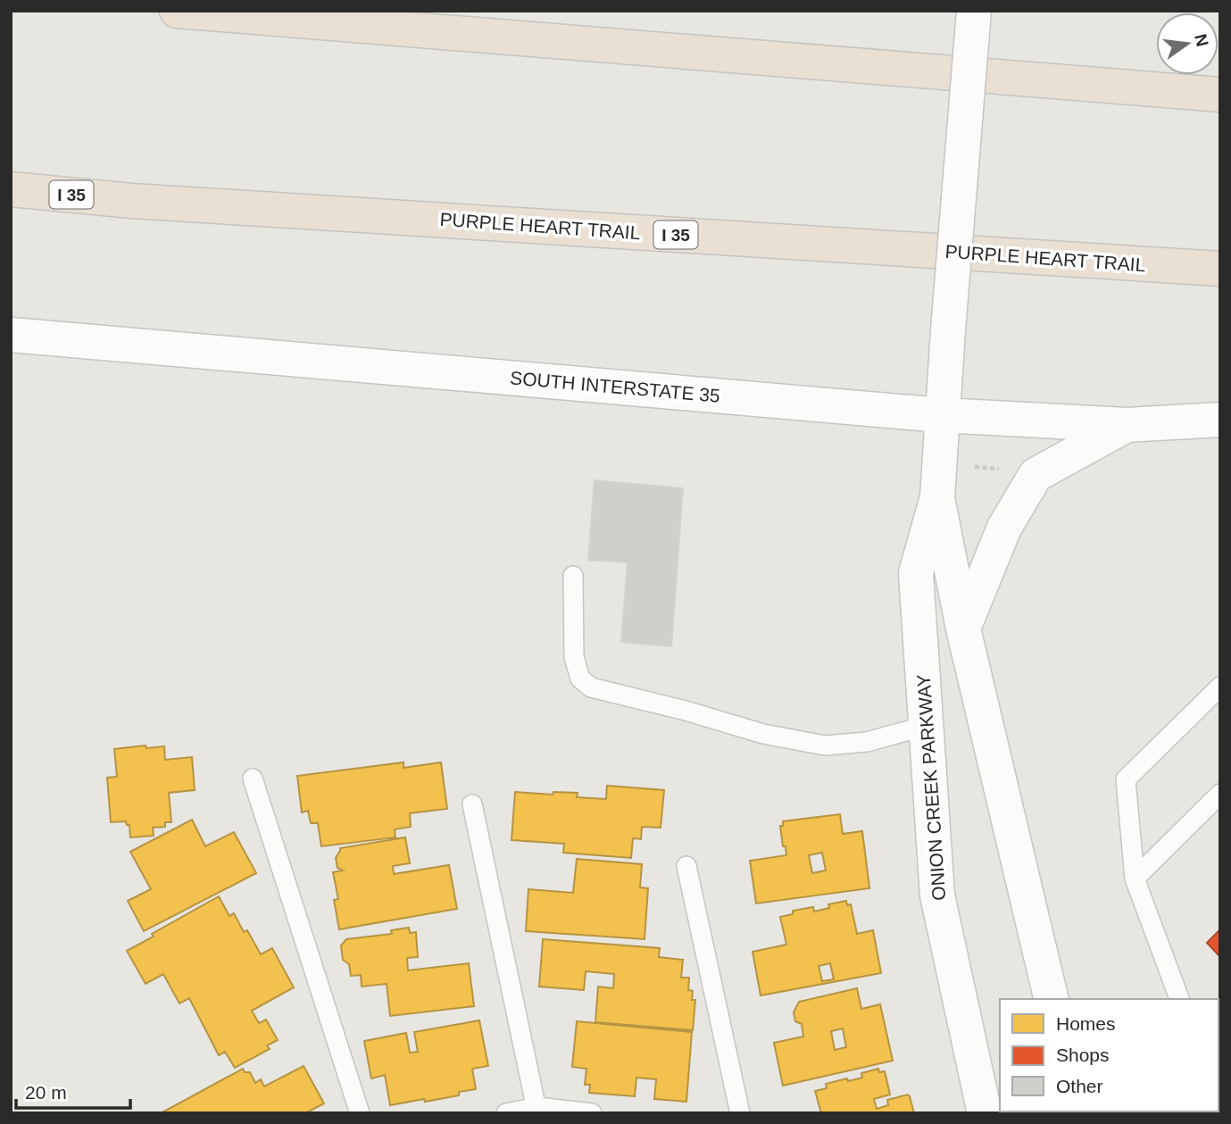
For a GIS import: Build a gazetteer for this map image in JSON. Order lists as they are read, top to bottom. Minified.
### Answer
{"streets":{"highway":["I 35","PURPLE HEART TRAIL"],"street":["SOUTH INTERSTATE 35","ONION CREEK PARKWAY"]},"crossings":[["SOUTH INTERSTATE 35","ONION CREEK PARKWAY"]],"legend":["Homes","Shops","Other"],"scale_bar":"20 m","north":"right"}
